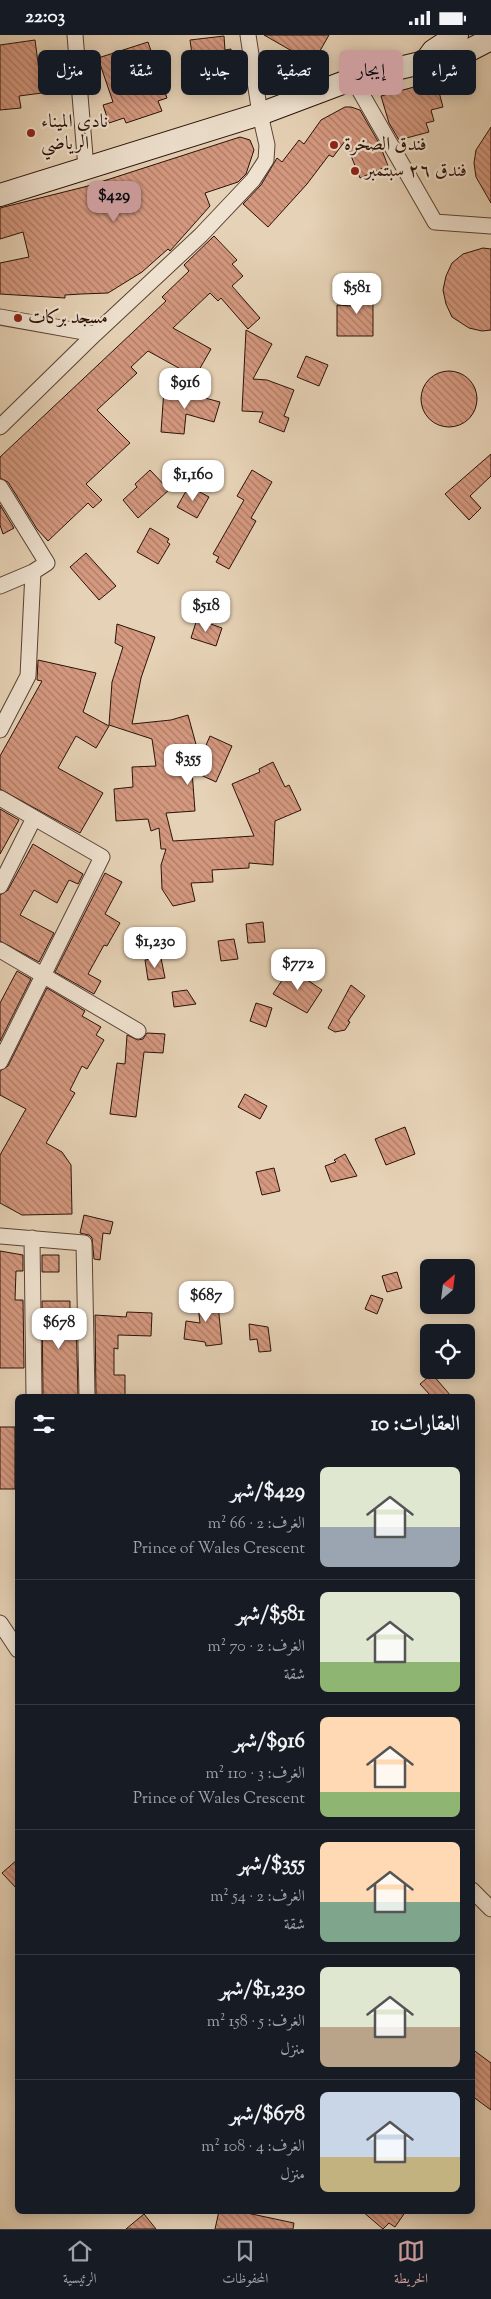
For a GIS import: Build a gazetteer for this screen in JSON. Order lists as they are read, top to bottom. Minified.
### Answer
{"places":["نادي الميناء الرياضي","فندق الصخرة","فندق ۲٦ سبتمبر","مسجد بركات"],"north":"top right","page":{"status":"22:03","chip":["شراء","إيجار","تصفية","جديد","شقة","منزل"],"price":["$429","$581","$916","$1,160","$518","$355","$1,230","$772","$687","$678"],"heading":"العقارات: 10","list":[{"name":"$429/شهر","note":"الغرف: 2 · 66 m² · Prince of Wales Crescent"},{"name":"$581/شهر","note":"الغرف: 2 · 70 m² · شقة"},{"name":"$916/شهر","note":"الغرف: 3 · 110 m² · Prince of Wales Crescent"},{"name":"$355/شهر","note":"الغرف: 2 · 54 m² · شقة"},{"name":"$1,230/شهر","note":"الغرف: 5 · 158 m² · منزل"},{"name":"$678/شهر","note":"الغرف: 4 · 108 m² · منزل"}],"tabs":["الخريطة","المحفوظات","الرئيسية"]}}
